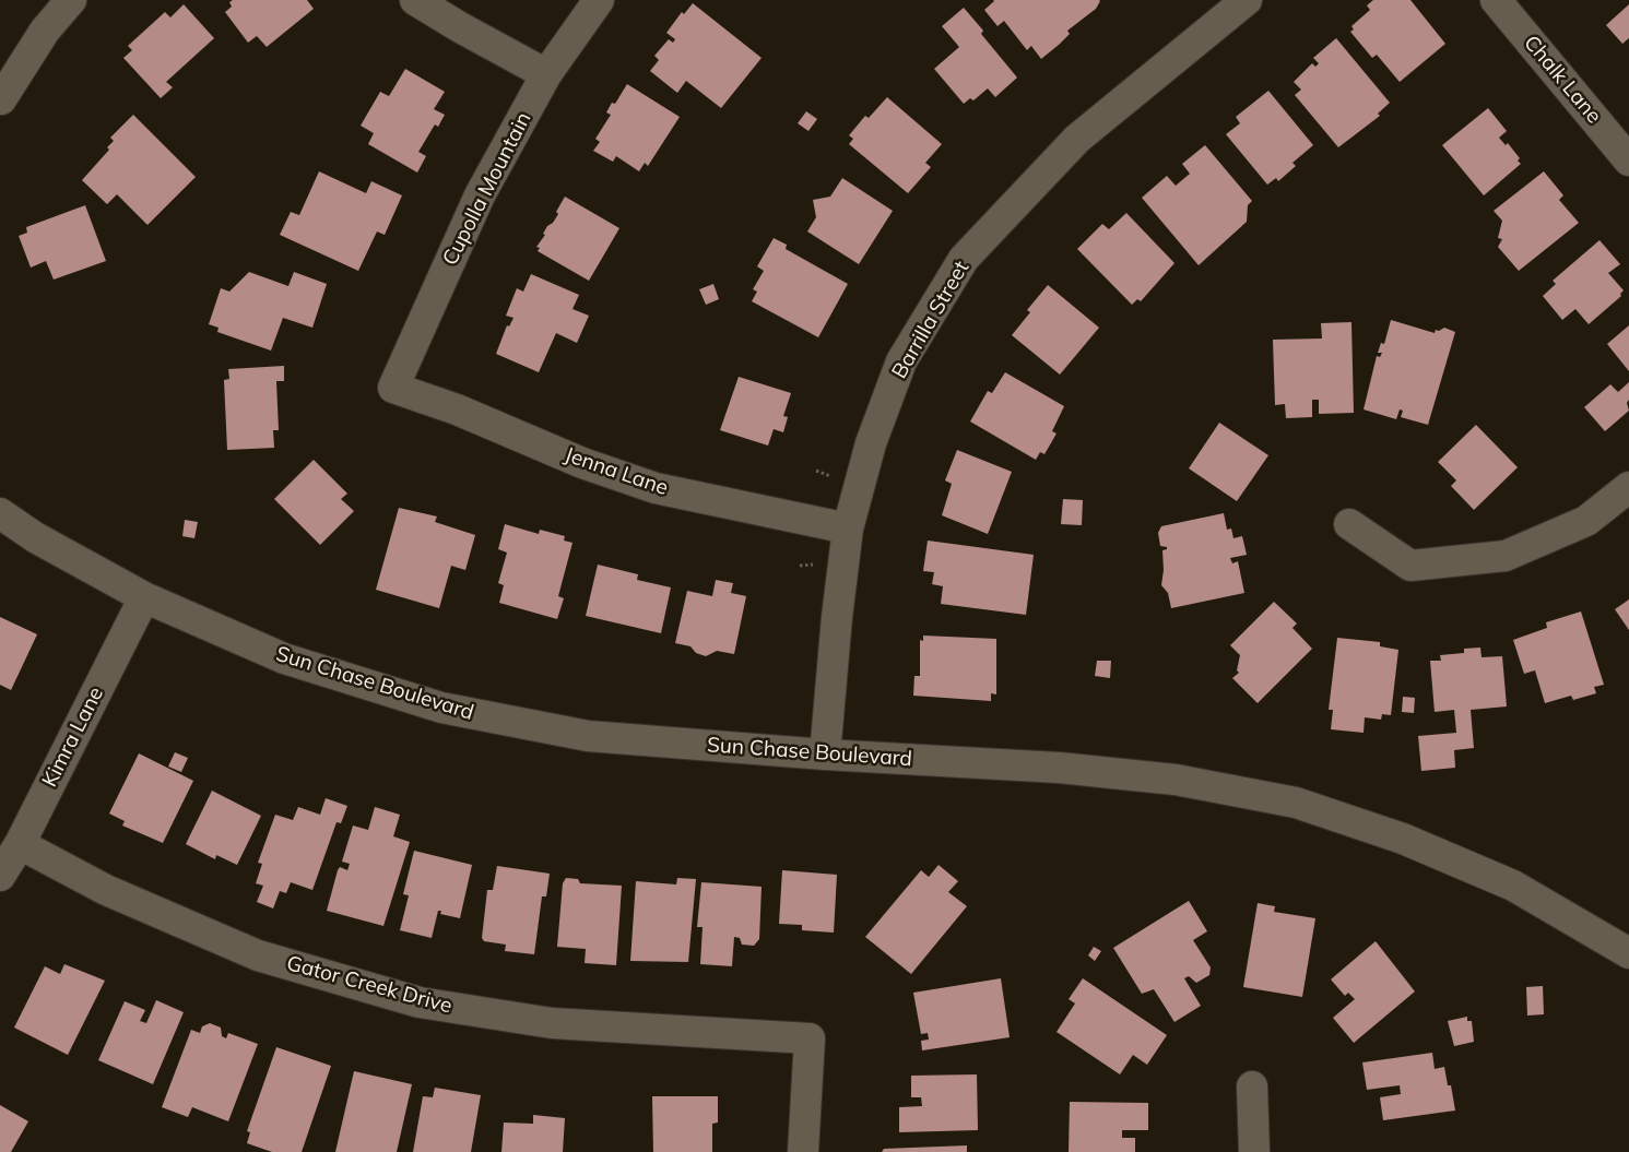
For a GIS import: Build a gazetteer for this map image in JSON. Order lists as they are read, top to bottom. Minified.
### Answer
{"streets":{"street":["Chalk Lane","Cupolla Mountain","Barrilla Street","Jenna Lane","Sun Chase Boulevard","Kimra Lane","Gator Creek Drive"]},"crossings":[["Cupolla Mountain","Jenna Lane"],["Barrilla Street","Jenna Lane"],["Barrilla Street","Sun Chase Boulevard"],["Sun Chase Boulevard","Kimra Lane"],["Kimra Lane","Gator Creek Drive"]]}
